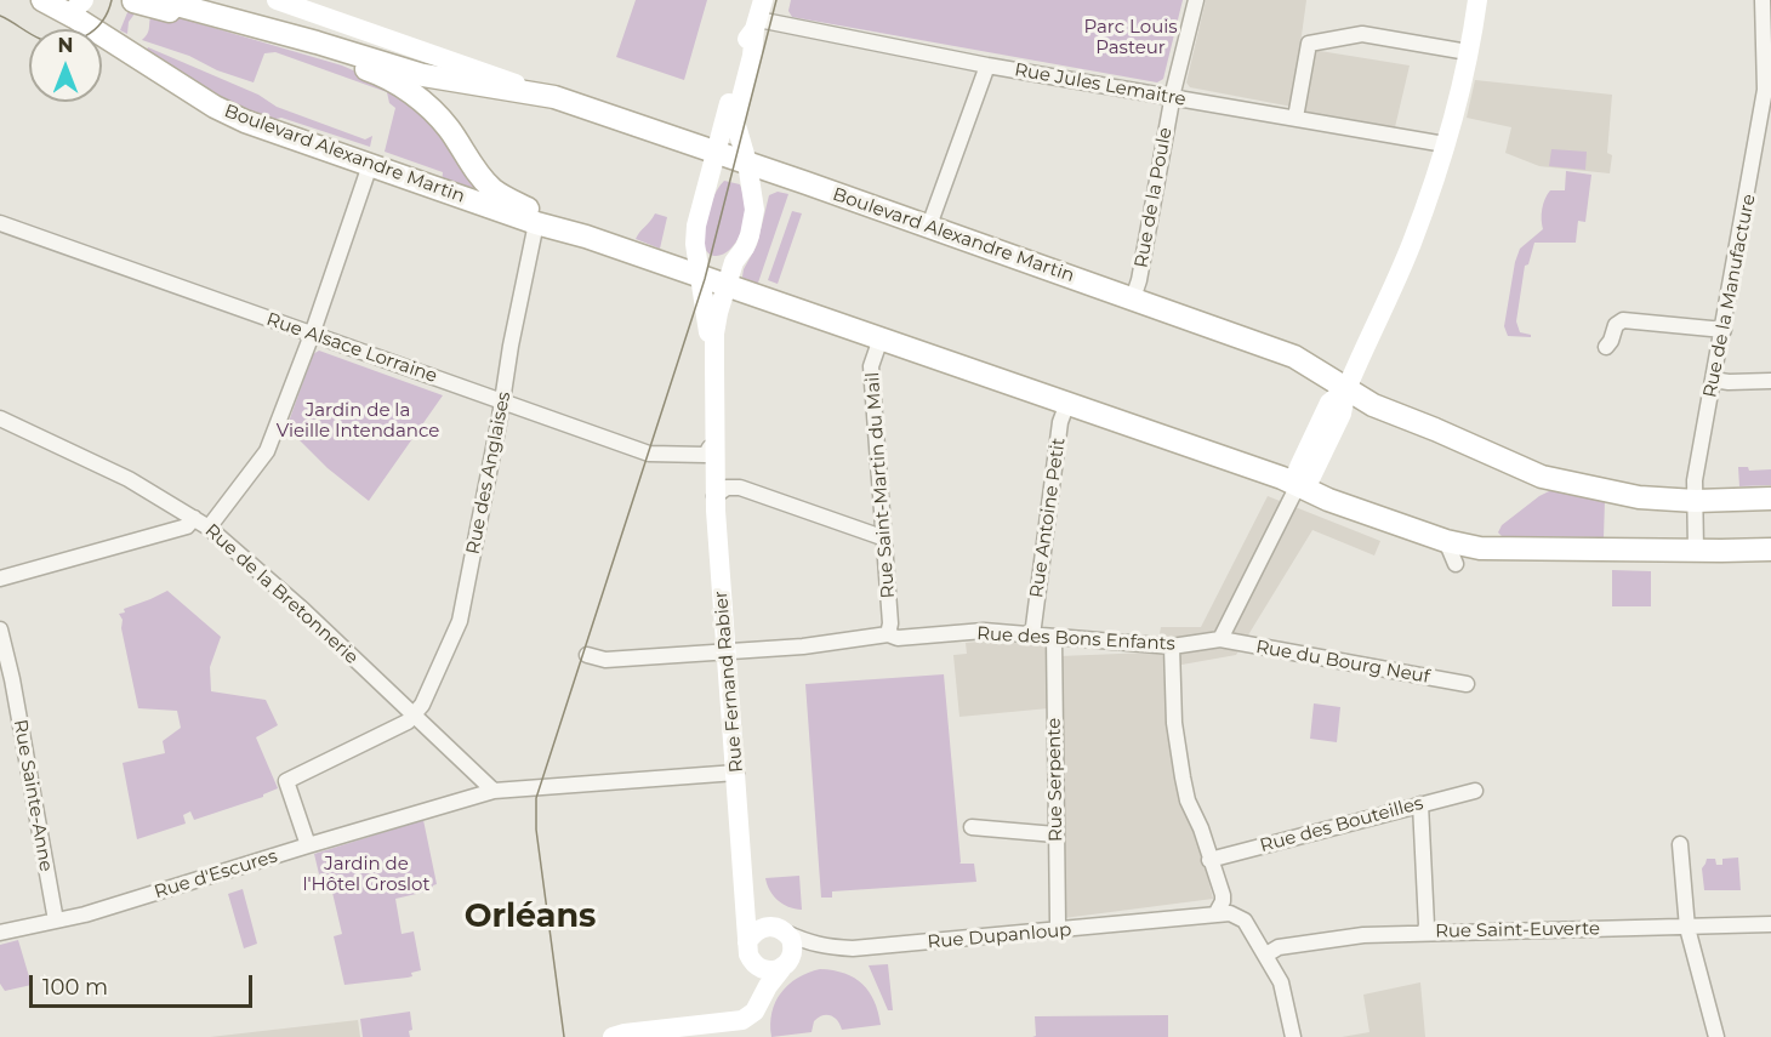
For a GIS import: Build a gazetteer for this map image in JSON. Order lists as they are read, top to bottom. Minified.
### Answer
{"streets":{"main road":["Boulevard Alexandre Martin"],"street":["Rue Jules Lemaitre","Rue de la Poule","Rue de la Manufacture","Rue Alsace Lorraine","Rue des Anglaises","Rue Saint-Martin du Mail","Rue Antoine Petit","Rue de la Bretonnerie","Rue des Bons Enfants","Rue du Bourg Neuf","Rue Fernand Rabier","Rue Serpente","Rue Sainte-Anne","Rue des Bouteilles","Rue d'Escures","Rue Saint-Euverte","Rue Dupanloup"]},"crossings":[["Rue Jules Lemaitre","Rue de la Poule"],["Boulevard Alexandre Martin","Rue de la Poule"],["Boulevard Alexandre Martin","Rue de la Manufacture"],["Boulevard Alexandre Martin","Rue des Anglaises"],["Boulevard Alexandre Martin","Rue Saint-Martin du Mail"],["Boulevard Alexandre Martin","Rue Antoine Petit"],["Rue Alsace Lorraine","Rue des Anglaises"],["Rue des Anglaises","Rue de la Bretonnerie"],["Rue Saint-Martin du Mail","Rue des Bons Enfants"],["Rue Antoine Petit","Rue des Bons Enfants"],["Rue de la Bretonnerie","Rue d'Escures"],["Rue des Bons Enfants","Rue du Bourg Neuf"],["Rue des Bons Enfants","Rue Fernand Rabier"],["Rue des Bons Enfants","Rue Serpente"],["Rue Fernand Rabier","Rue d'Escures"],["Rue Fernand Rabier","Rue Dupanloup"],["Rue Sainte-Anne","Rue d'Escures"]],"districts":["Orléans"],"parks":["Parc Louis Pasteur","Jardin de la Vieille Intendance","Jardin de l'Hôtel Groslot"],"scale_bar":"100 m","north":"top"}
